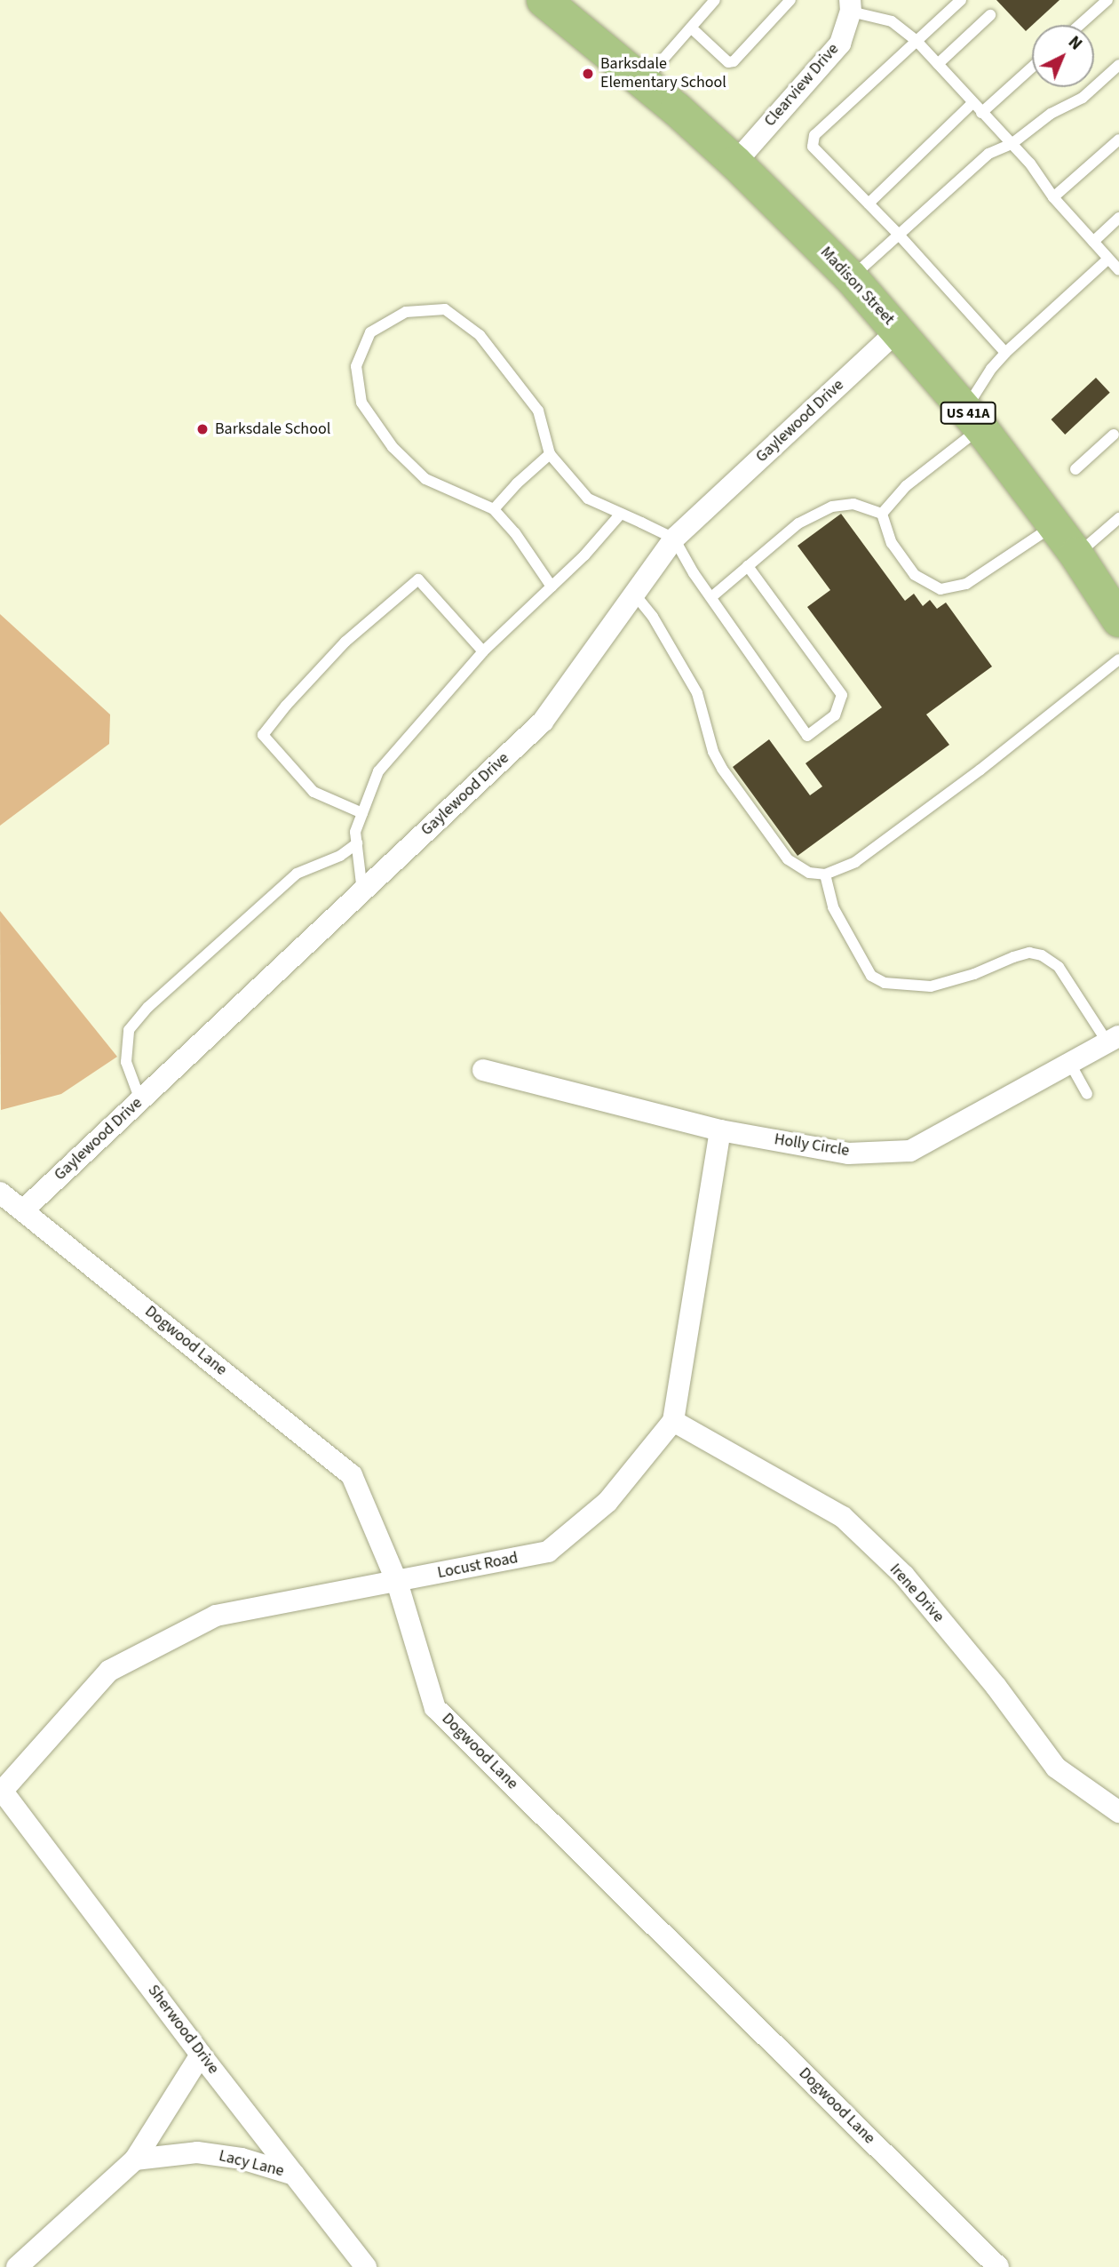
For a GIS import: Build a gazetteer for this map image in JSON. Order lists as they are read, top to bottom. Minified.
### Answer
{"streets":{"main road":["Madison Street","US 41A"],"street":["Clearview Drive","Gaylewood Drive","Holly Circle","Dogwood Lane","Locust Road","Irene Drive","Sherwood Drive","Lacy Lane"]},"crossings":[["Clearview Drive","Madison Street"],["Madison Street","Gaylewood Drive"],["Gaylewood Drive","Dogwood Lane"],["Holly Circle","Locust Road"],["Dogwood Lane","Locust Road"],["Locust Road","Irene Drive"],["Locust Road","Sherwood Drive"],["Sherwood Drive","Lacy Lane"]],"places":["Barksdale Elementary School","Barksdale School"],"north":"top right"}
